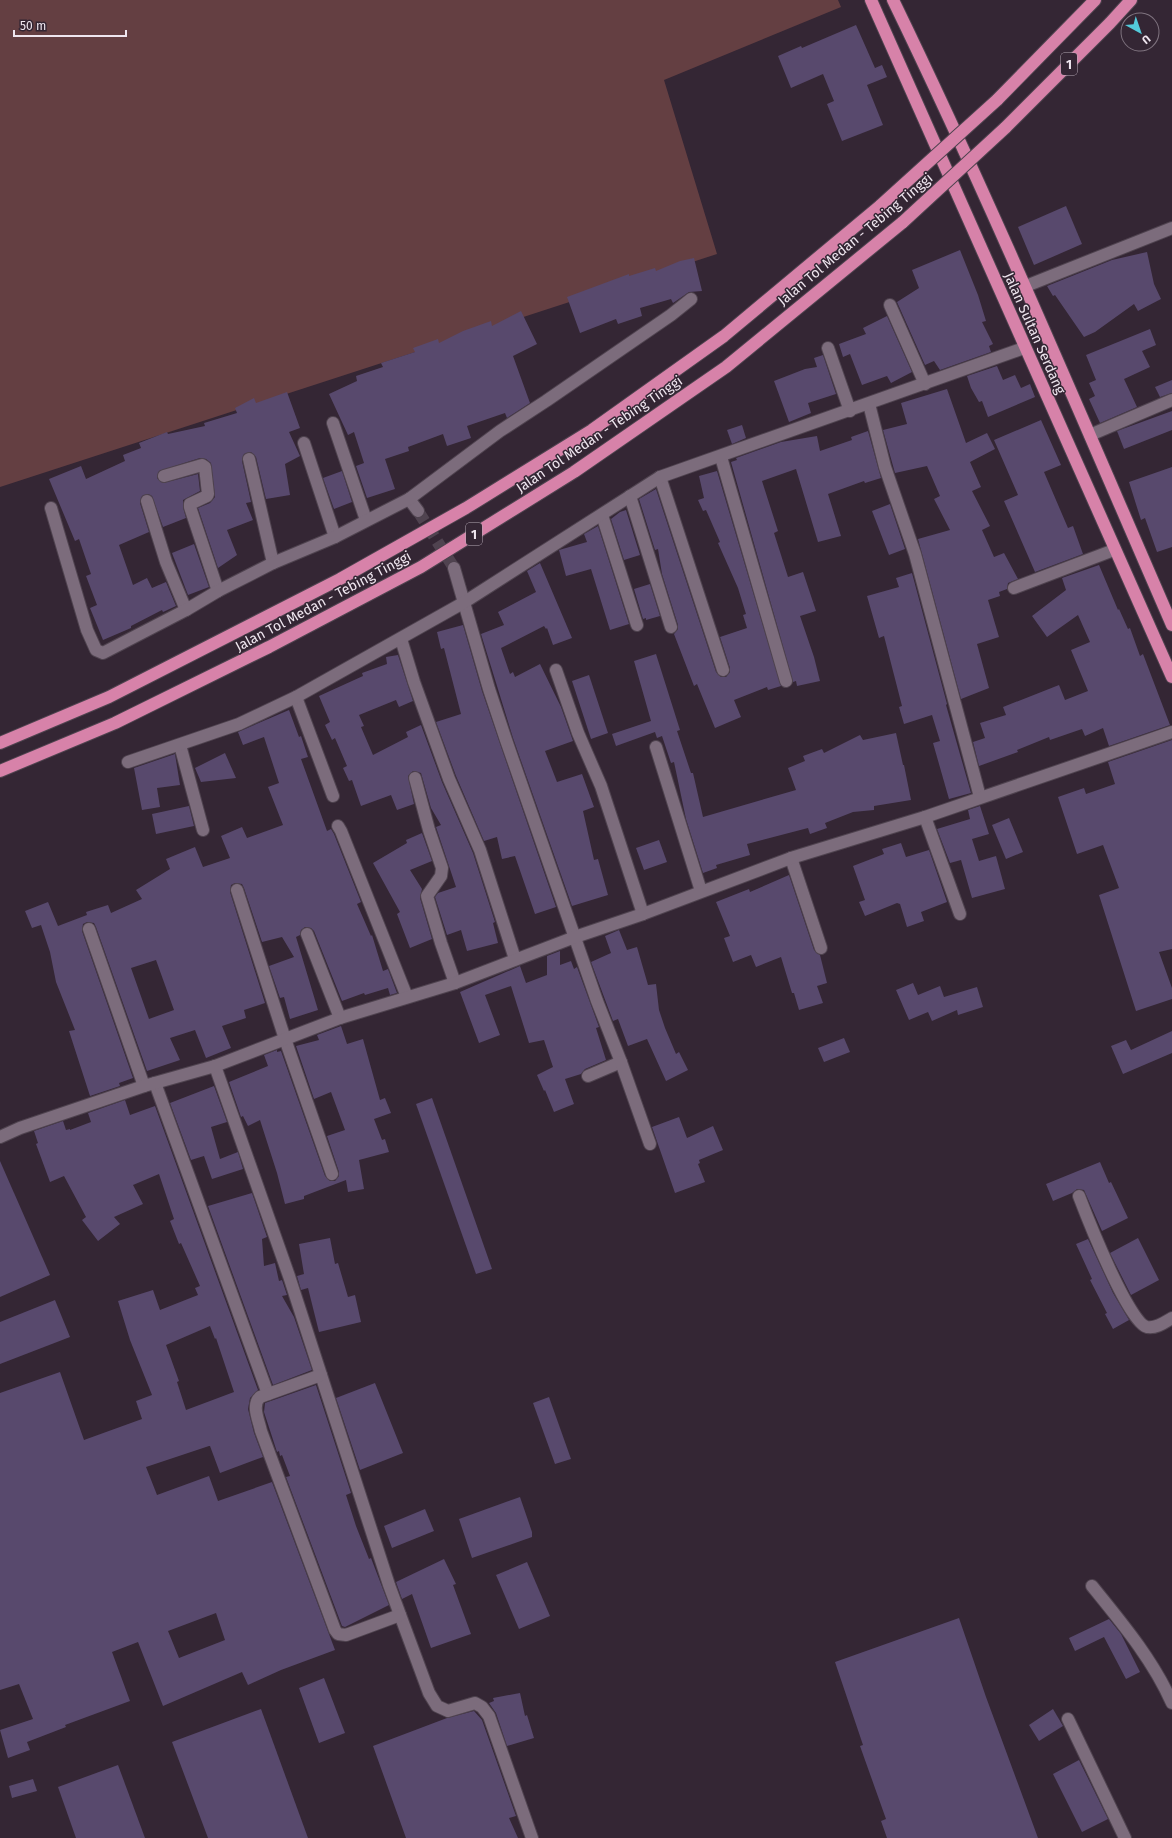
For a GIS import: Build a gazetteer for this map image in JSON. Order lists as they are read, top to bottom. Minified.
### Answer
{"streets":{"highway":["1","Jalan Tol Medan - Tebing Tinggi","Jalan Sultan Serdang"]},"scale_bar":"50 m","north":"bottom right"}
